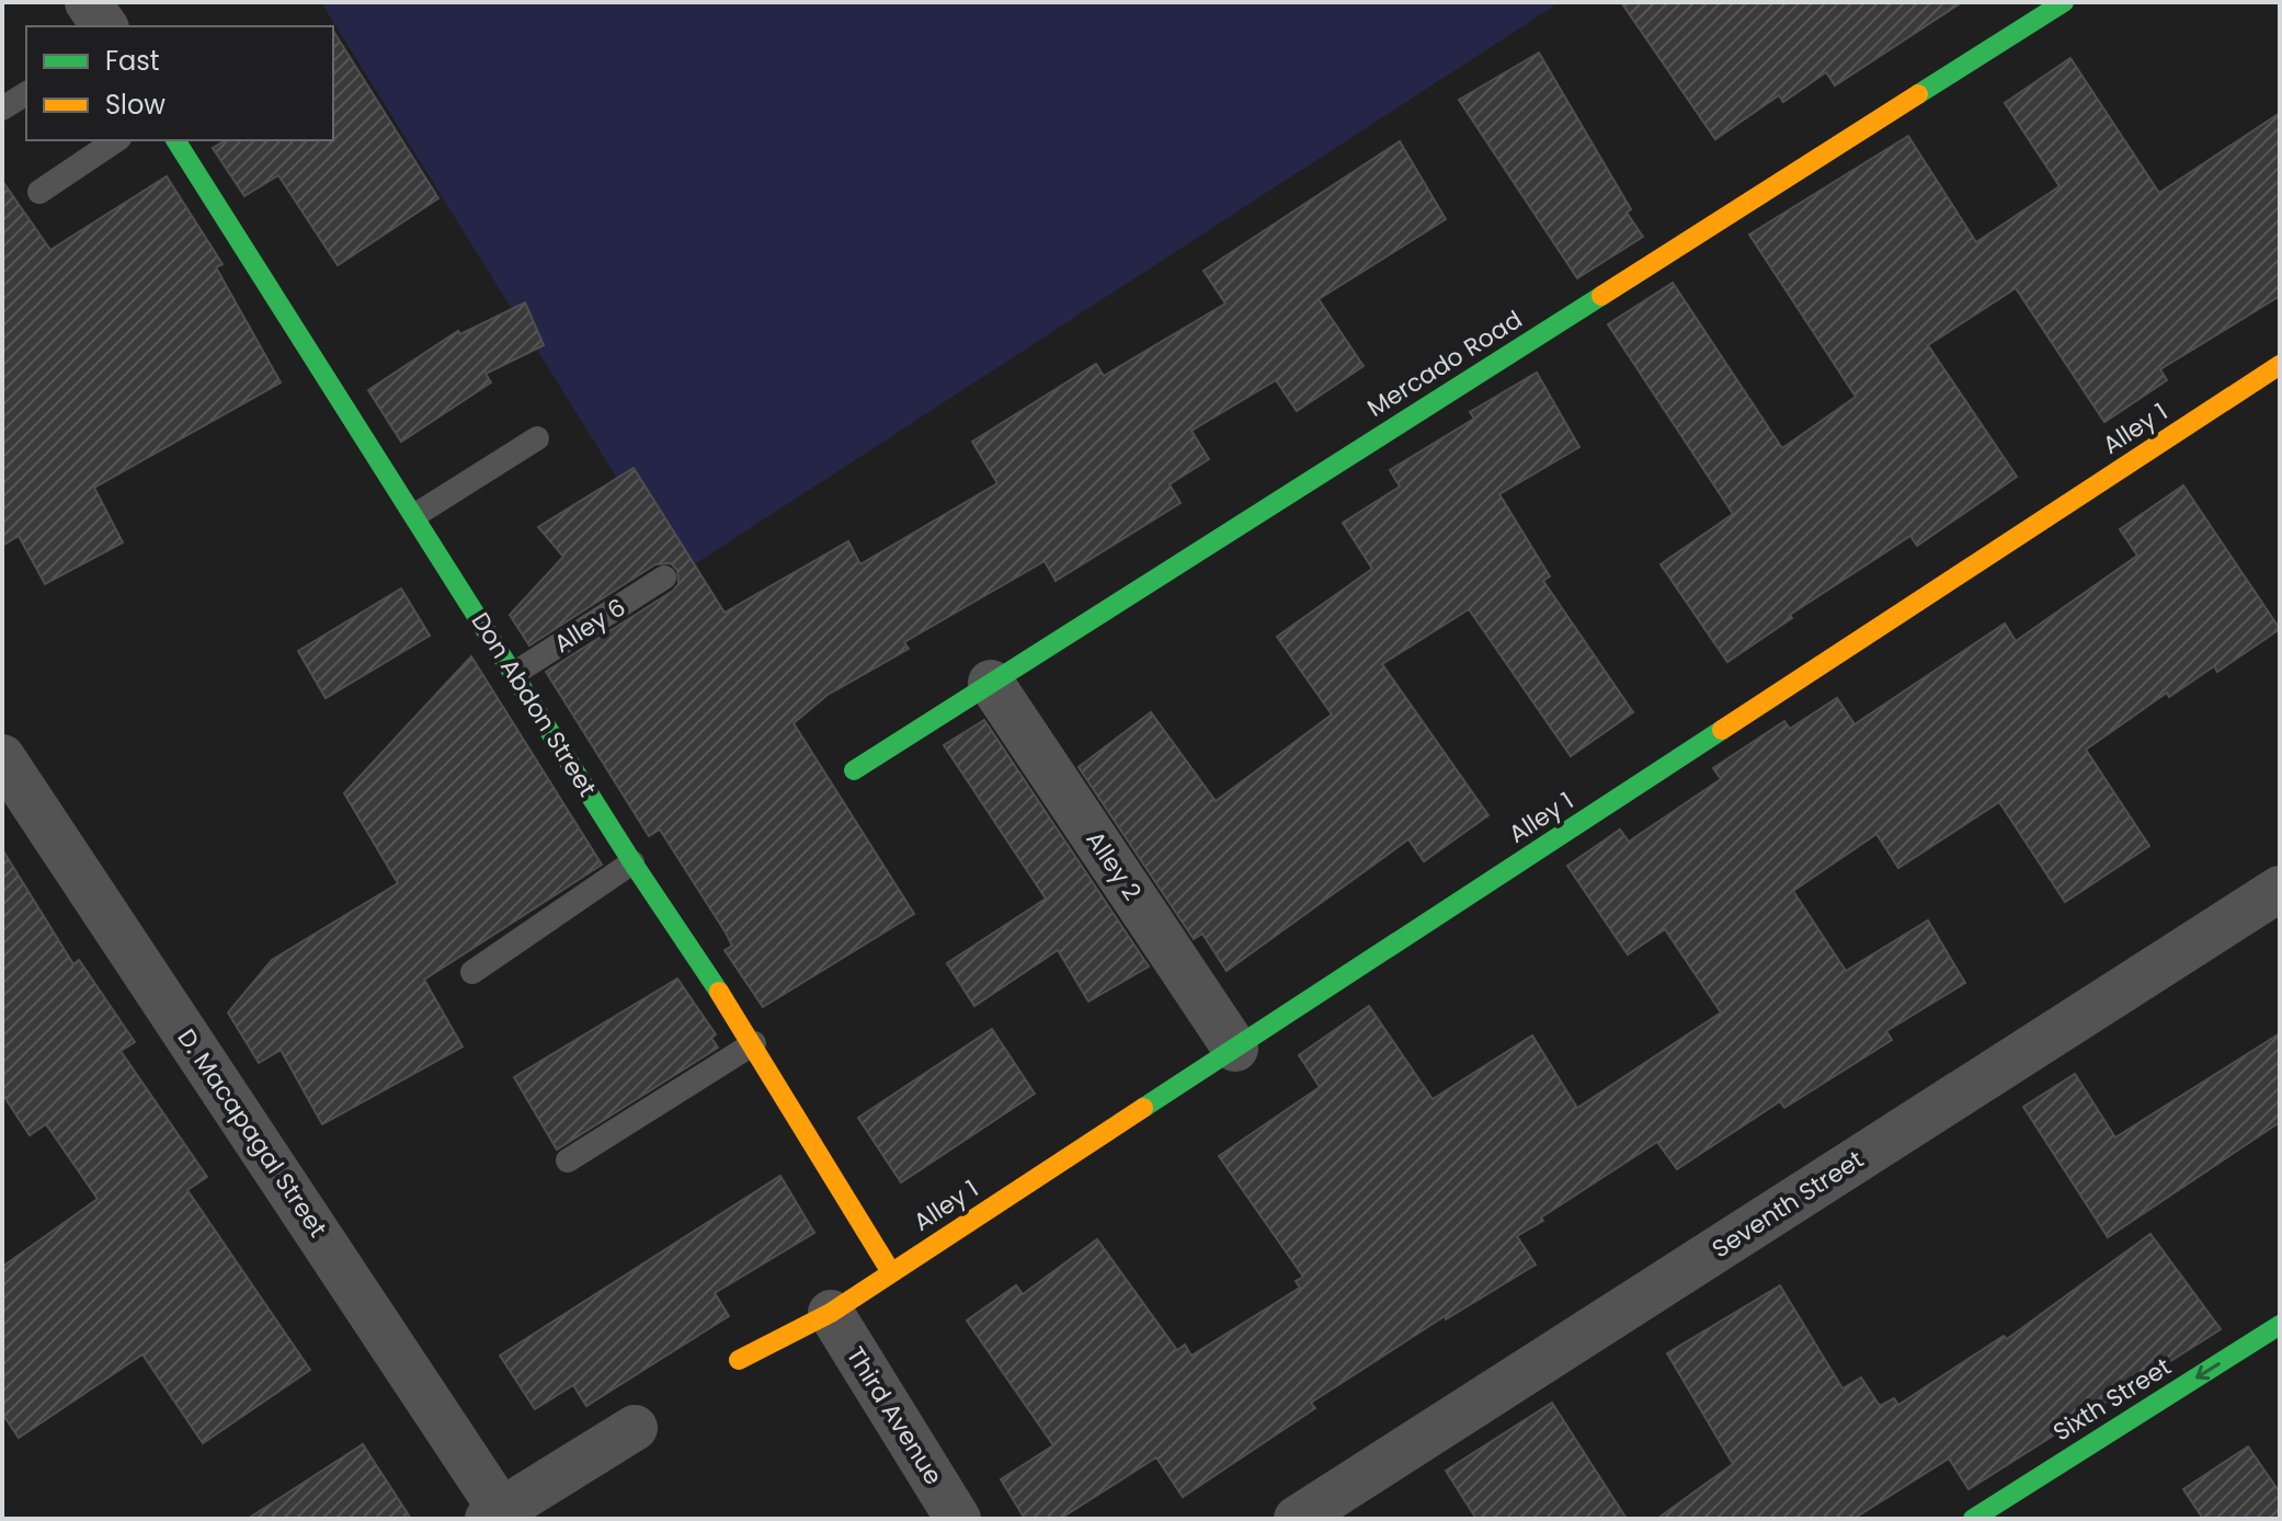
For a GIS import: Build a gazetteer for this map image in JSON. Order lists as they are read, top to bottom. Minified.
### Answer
{"streets":{"street":["Mercado Road","Alley 1","Don Abdon Street","Alley 2","D. Macapagal Street","Seventh Street","Sixth Street","Third Avenue"],"lane":["Alley 6"]},"crossings":[["Mercado Road","Alley 2"],["Alley 1","Don Abdon Street"],["Alley 1","Alley 2"],["Alley 1","Third Avenue"],["Alley 6","Don Abdon Street"]],"one_way":["Sixth Street"],"legend":["Fast","Slow"]}
